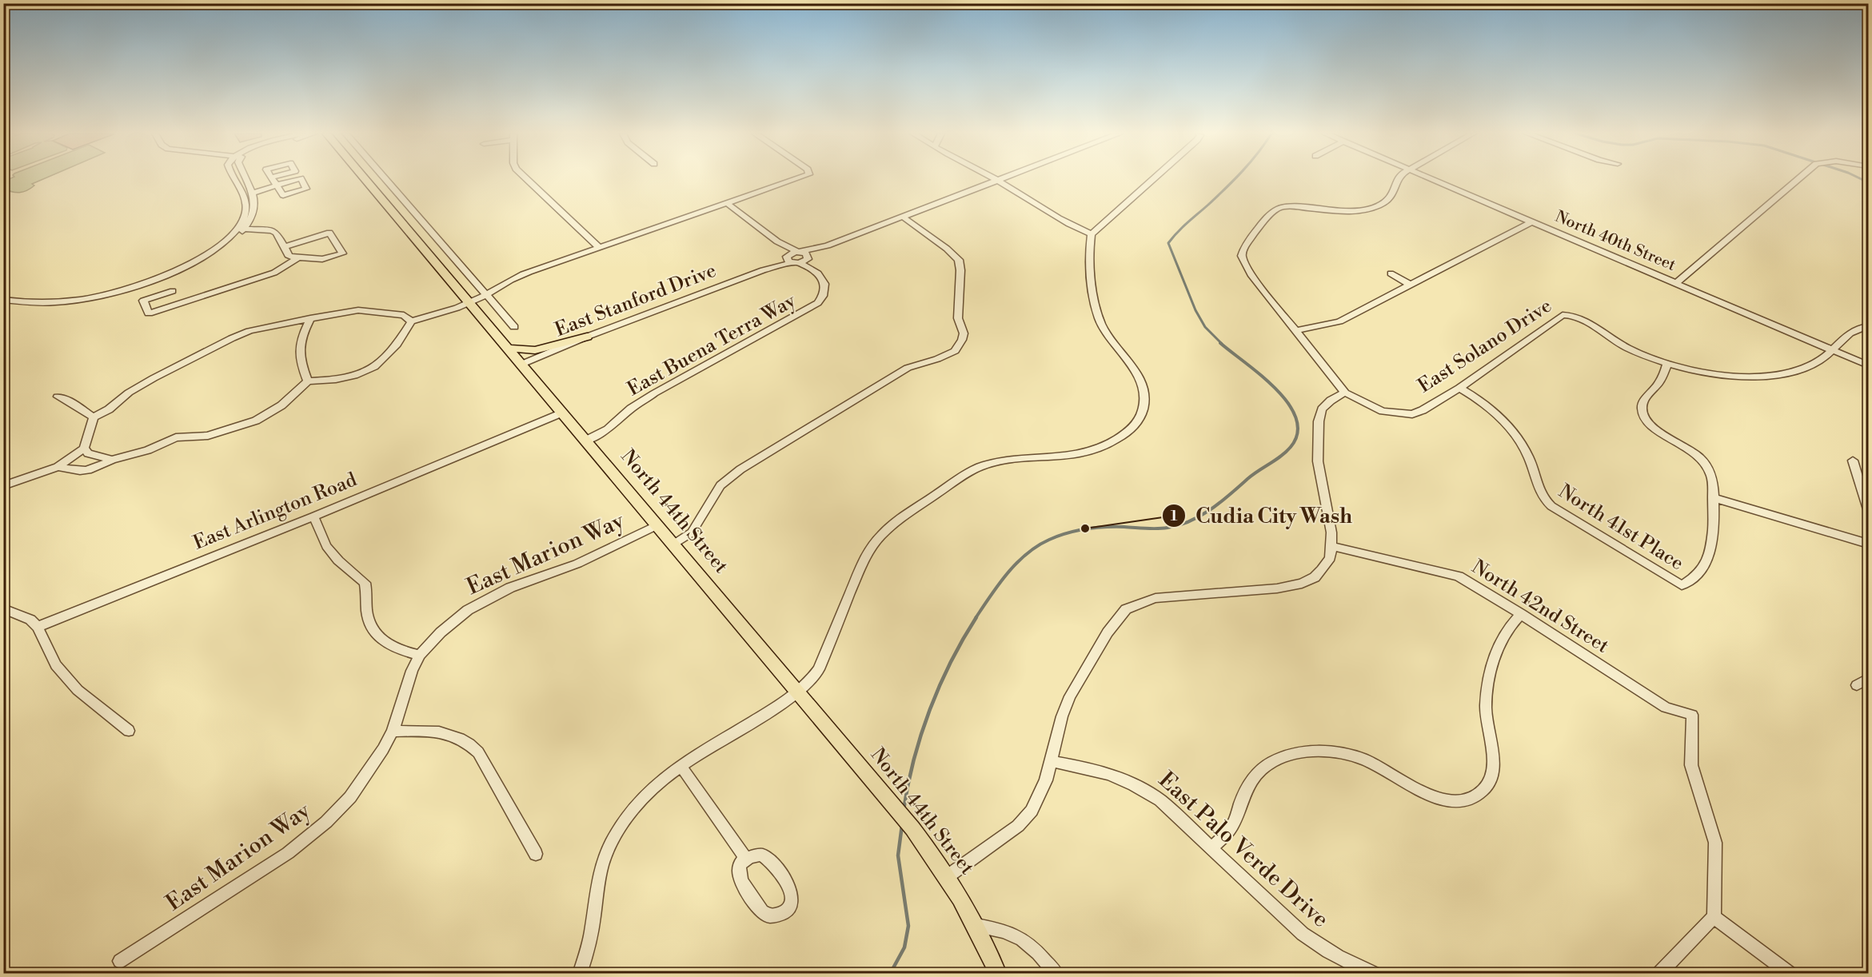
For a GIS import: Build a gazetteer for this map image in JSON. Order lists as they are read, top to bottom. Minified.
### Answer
{"streets":{"main road":["North 44th Street"],"street":["North 40th Street","East Stanford Drive","East Buena Terra Way","East Solano Drive","East Arlington Road","North 41st Place","East Marion Way","North 42nd Street","East Palo Verde Drive"]},"crossings":[["North 40th Street","East Solano Drive"],["East Stanford Drive","North 44th Street"],["East Buena Terra Way","North 44th Street"],["East Solano Drive","North 41st Place"],["East Arlington Road","North 44th Street"],["North 44th Street","East Marion Way"]],"places":["Cudia City Wash"]}
